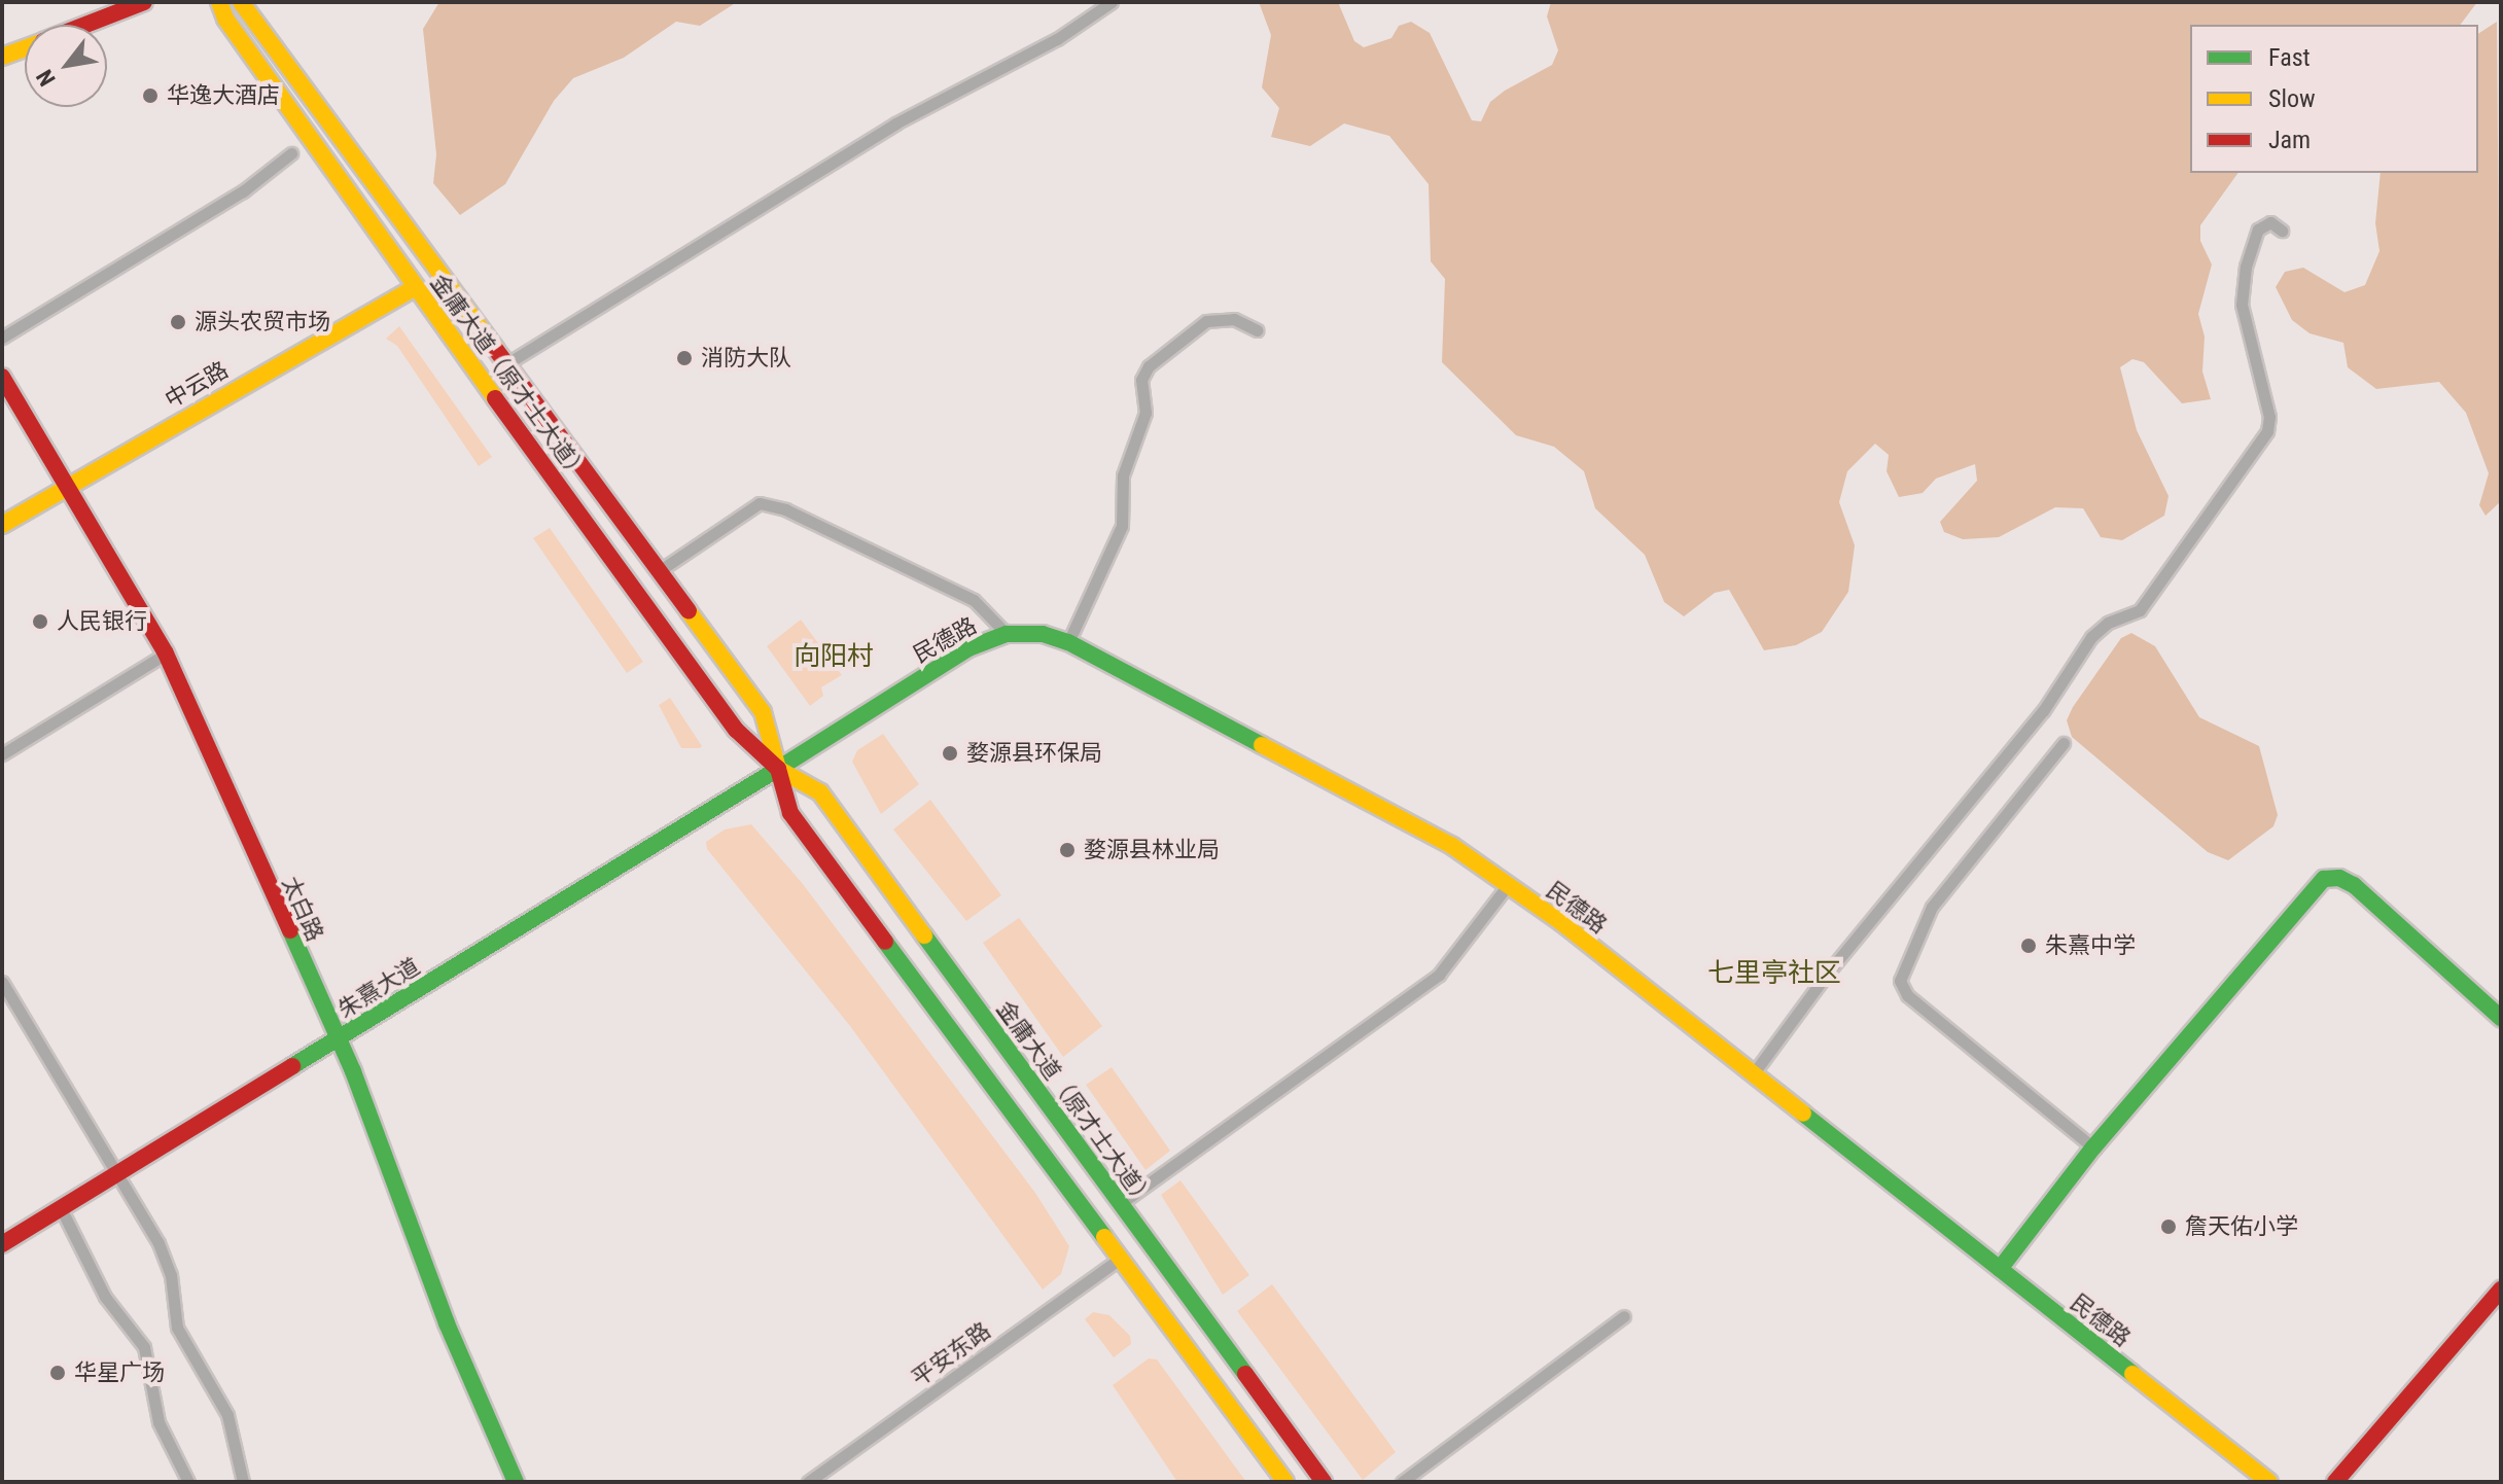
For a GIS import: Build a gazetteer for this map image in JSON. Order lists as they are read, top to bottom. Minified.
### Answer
{"streets":{"main road":["金庸大道（原才士大道）","中云路","民德路","太白路","朱熹大道"],"street":["平安东路"]},"crossings":[["金庸大道（原才士大道）","中云路"],["金庸大道（原才士大道）","民德路"],["金庸大道（原才士大道）","朱熹大道"],["金庸大道（原才士大道）","平安东路"],["中云路","太白路"],["民德路","朱熹大道"],["太白路","朱熹大道"]],"districts":["向阳村","七里亭社区"],"places":["华逸大酒店","源头农贸市场","消防大队","人民银行","婺源县环保局","婺源县林业局","朱熹中学","詹天佑小学","华星广场"],"legend":["Fast","Slow","Jam"],"north":"bottom left"}
